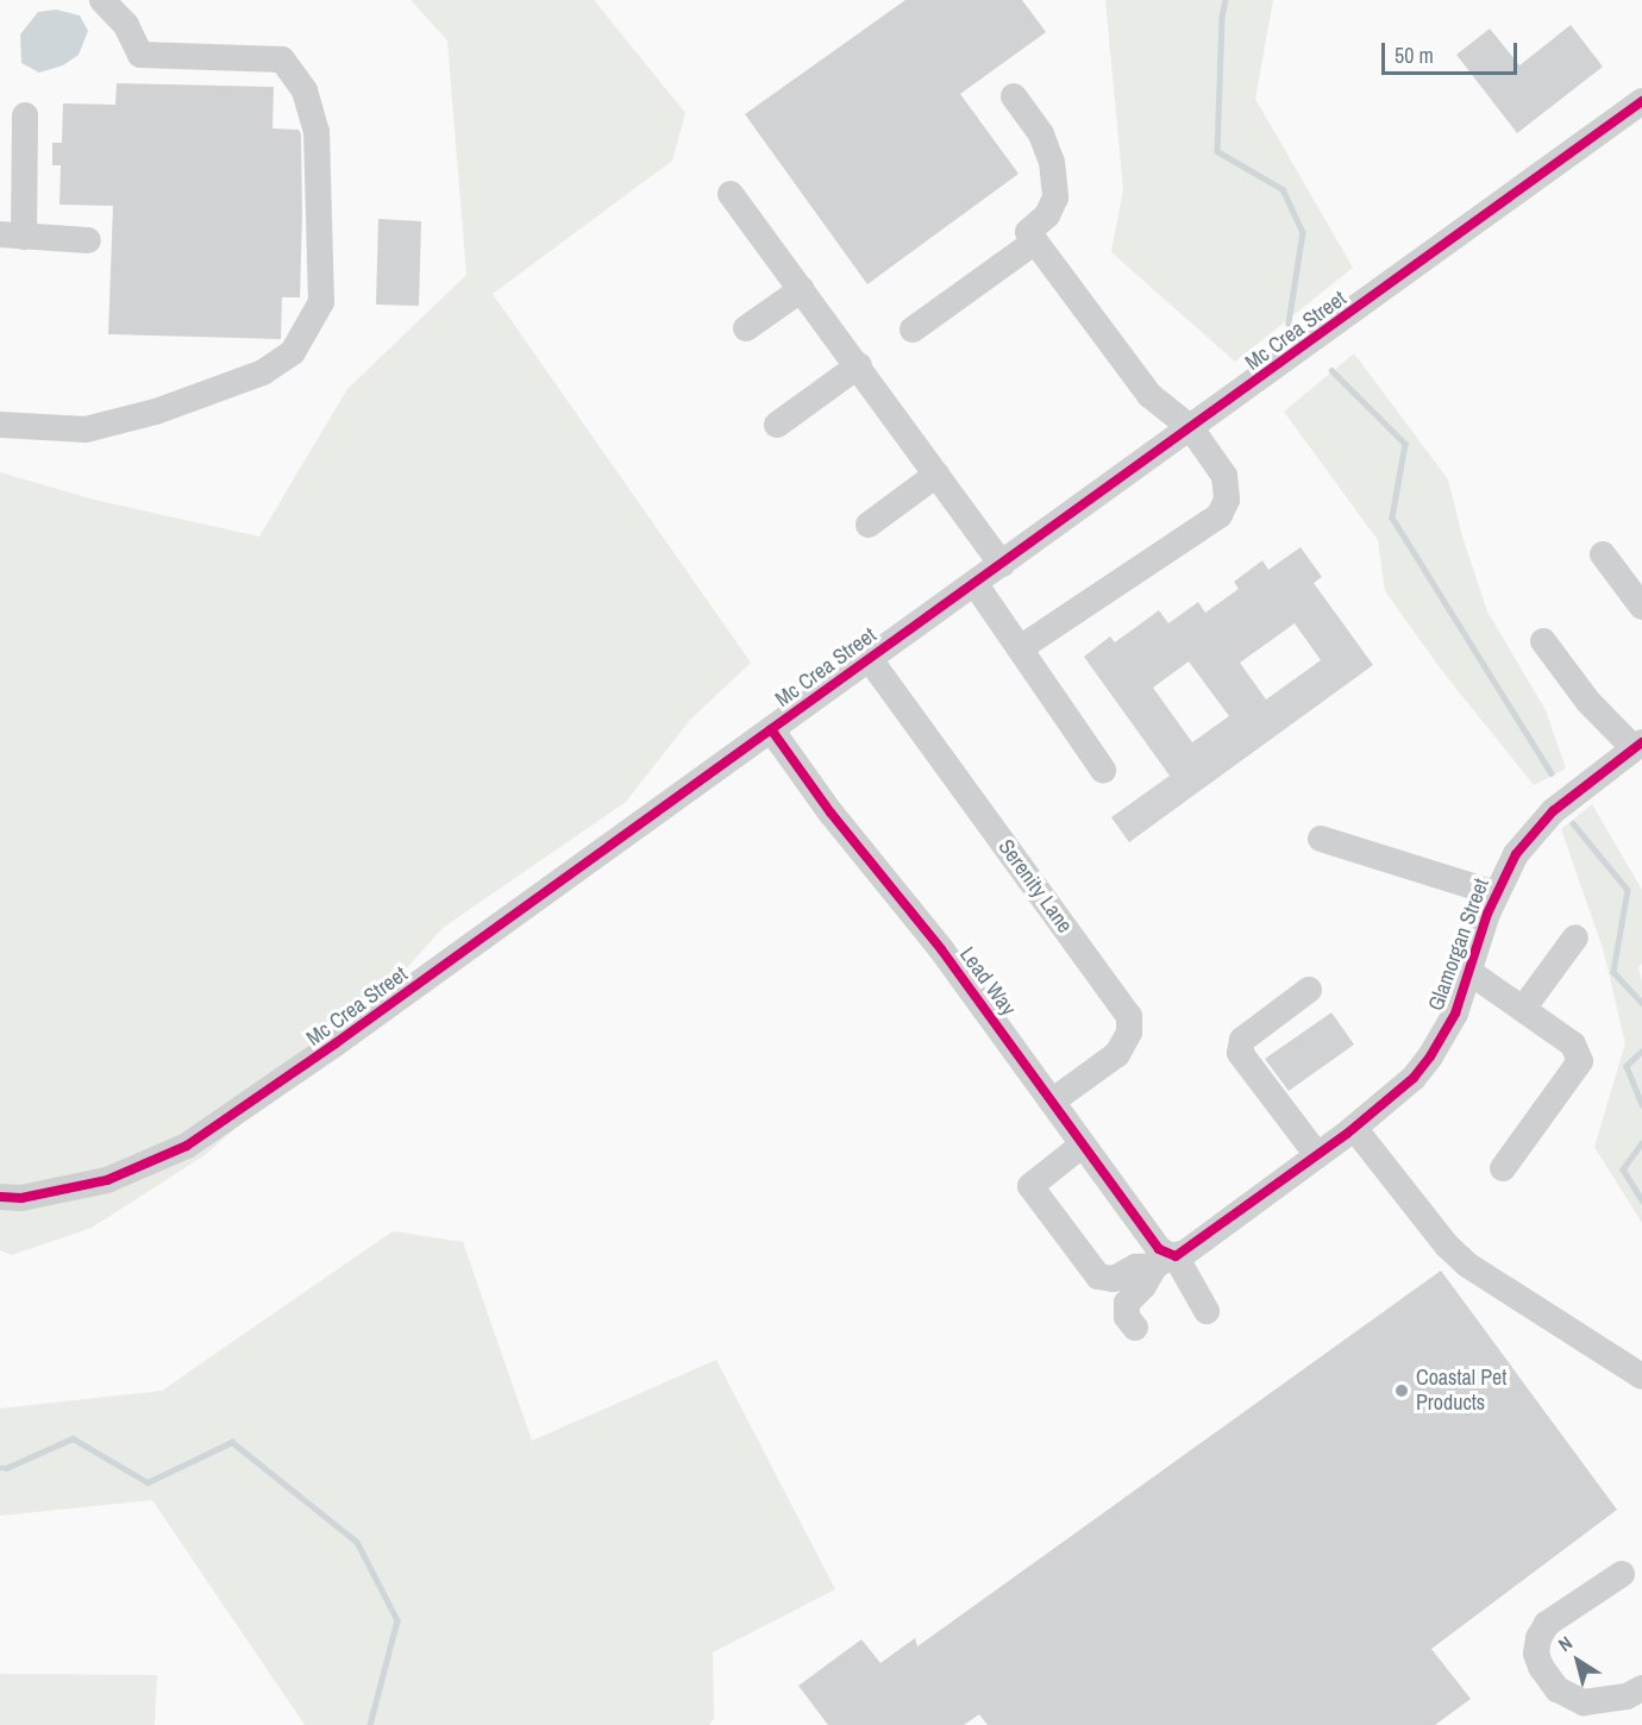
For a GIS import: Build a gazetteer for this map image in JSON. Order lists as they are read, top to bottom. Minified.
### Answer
{"streets":{"street":["Mc Crea Street","Serenity Lane","Glamorgan Street","Lead Way"]},"crossings":[["Mc Crea Street","Serenity Lane"],["Mc Crea Street","Lead Way"],["Serenity Lane","Lead Way"],["Glamorgan Street","Lead Way"]],"places":["Coastal Pet Products"],"scale_bar":"50 m","north":"top left"}
